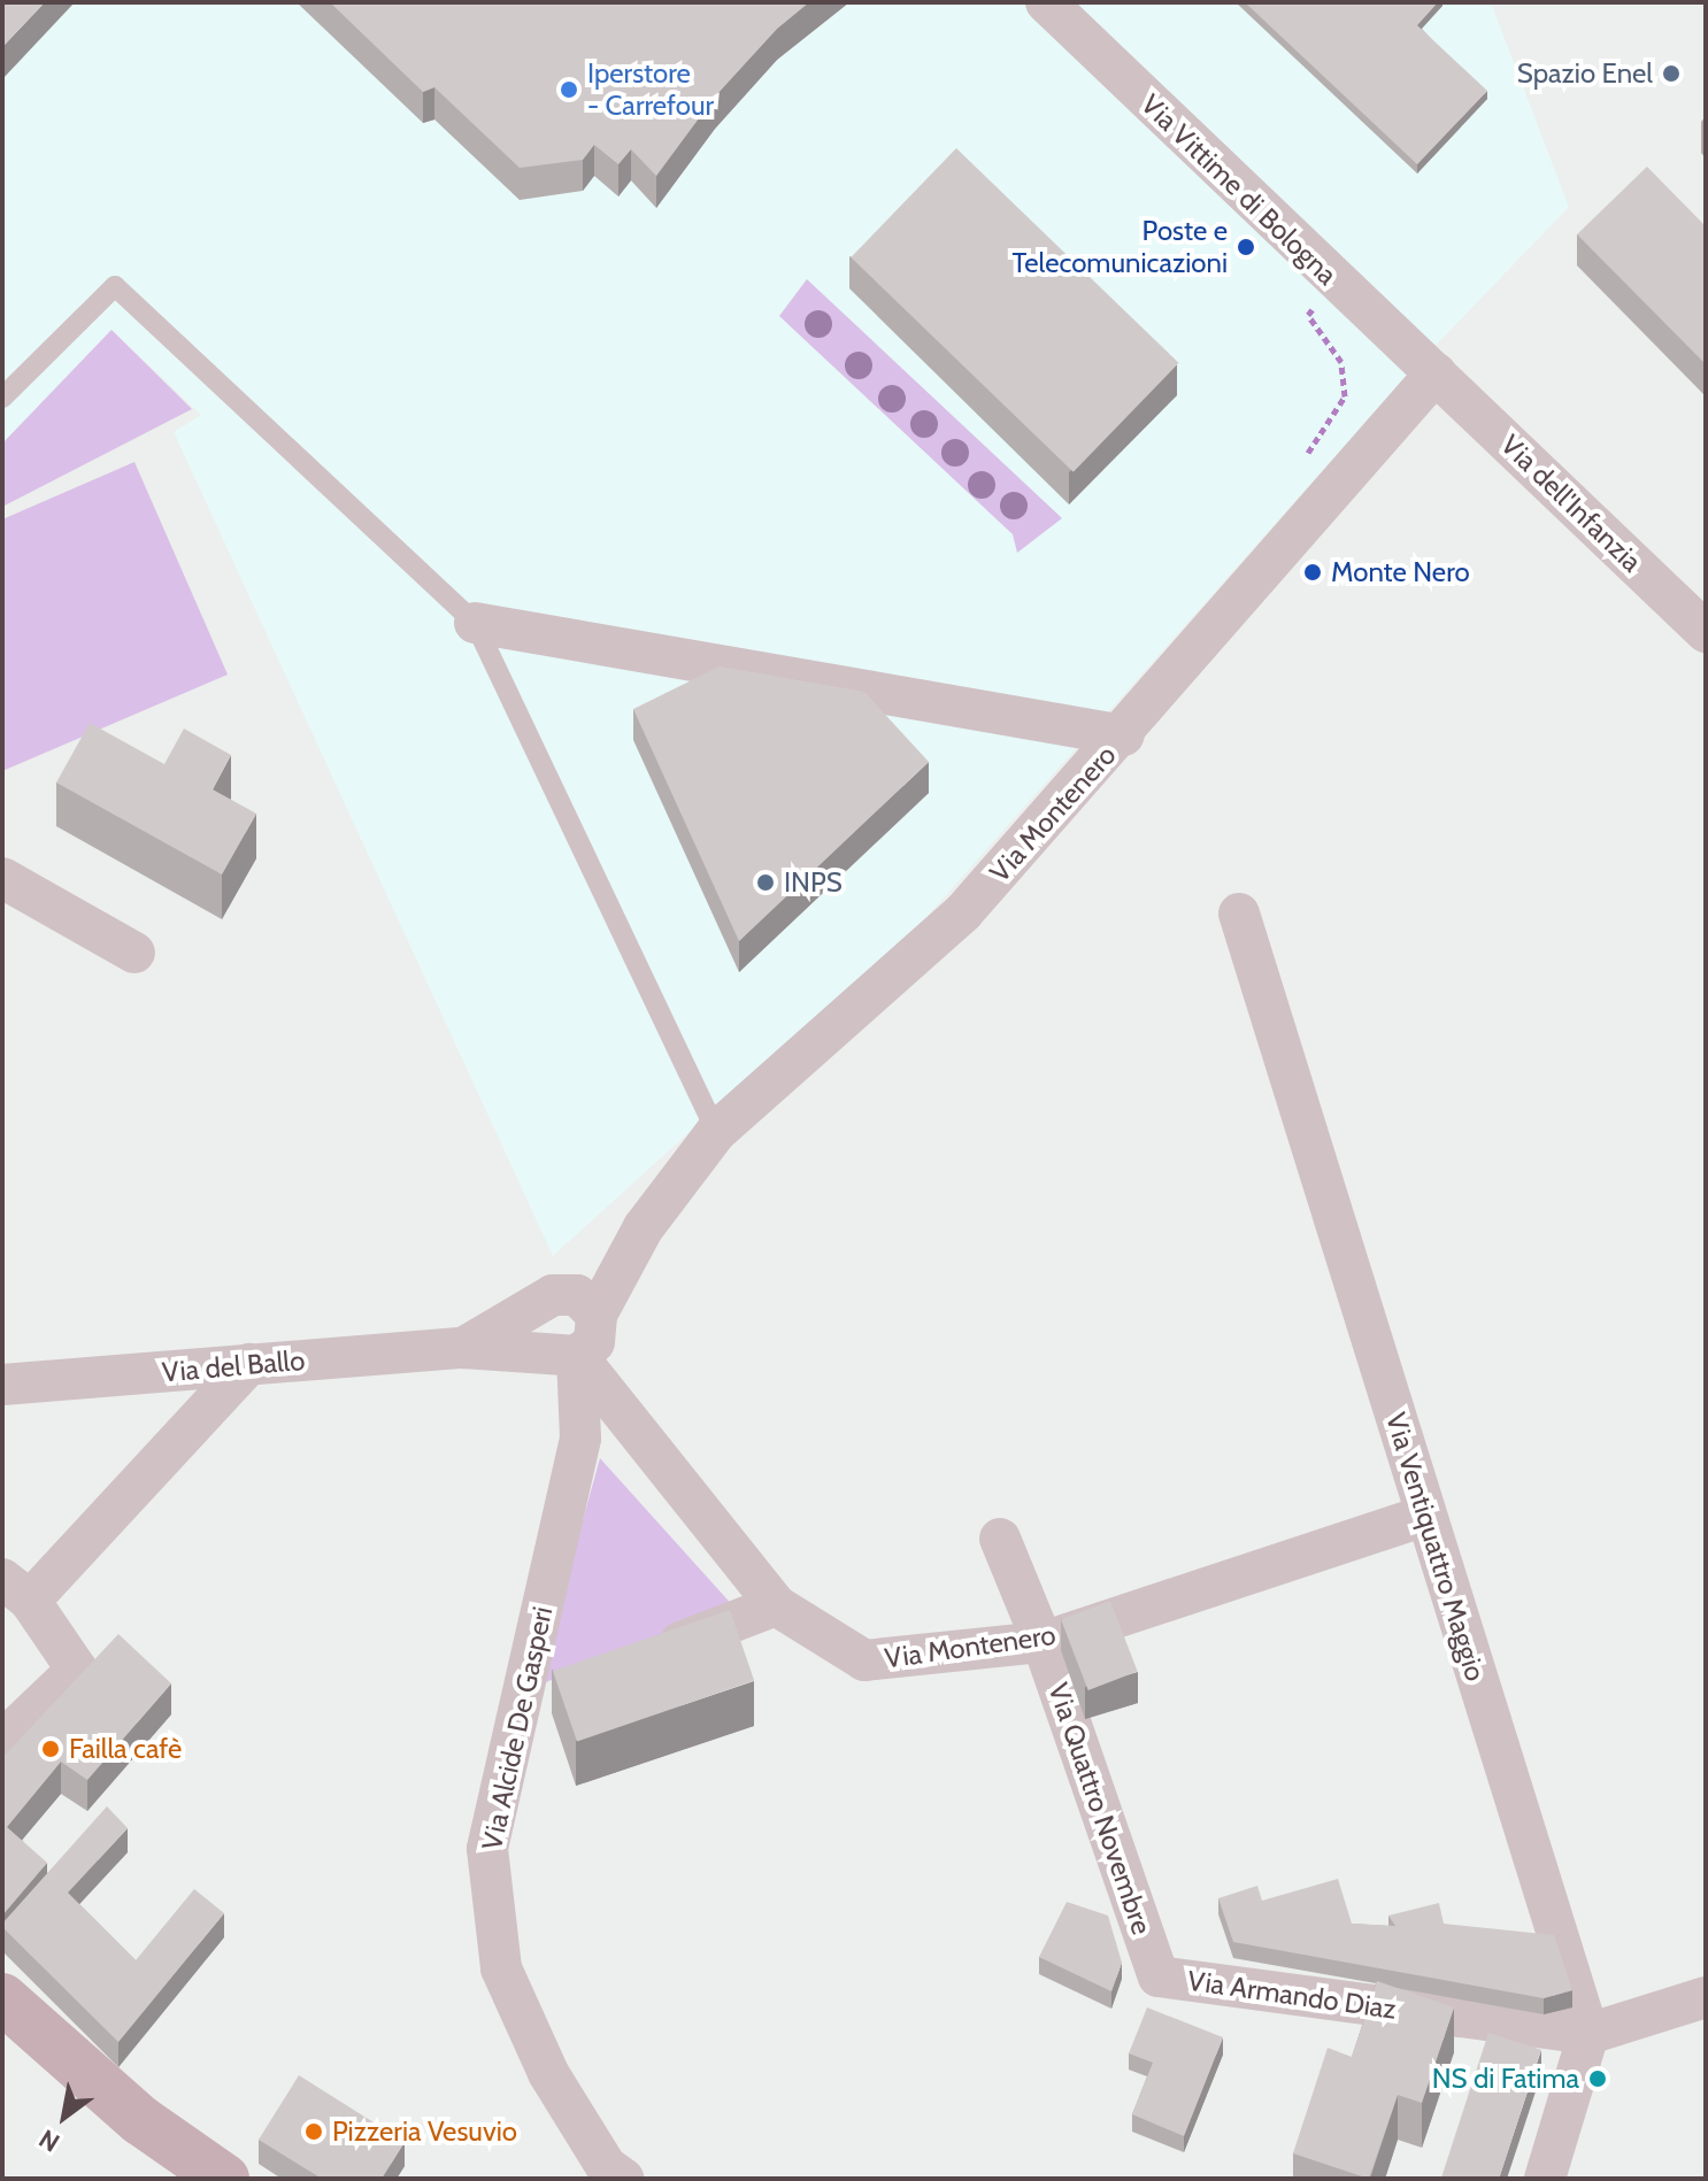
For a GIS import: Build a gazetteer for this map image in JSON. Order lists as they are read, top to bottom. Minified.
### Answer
{"streets":{"street":["Via Vittime di Bologna","Via dell'Infanzia","Via Montenero","Via del Ballo","Via Ventiquattro Maggio","Via Alcide De Gasperi","Via Quattro Novembre","Via Armando Diaz"]},"crossings":[["Via Vittime di Bologna","Via dell'Infanzia"],["Via Vittime di Bologna","Via Montenero"],["Via dell'Infanzia","Via Montenero"],["Via Montenero","Via del Ballo"],["Via Montenero","Via Ventiquattro Maggio"],["Via Montenero","Via Alcide De Gasperi"],["Via Montenero","Via Quattro Novembre"],["Via del Ballo","Via Alcide De Gasperi"],["Via Ventiquattro Maggio","Via Armando Diaz"],["Via Quattro Novembre","Via Armando Diaz"]],"places":["Spazio Enel","Iperstore - Carrefour","Poste e Telecomunicazioni","Monte Nero","INPS","Failla cafè","NS di Fatima","Pizzeria Vesuvio"],"north":"bottom left"}
